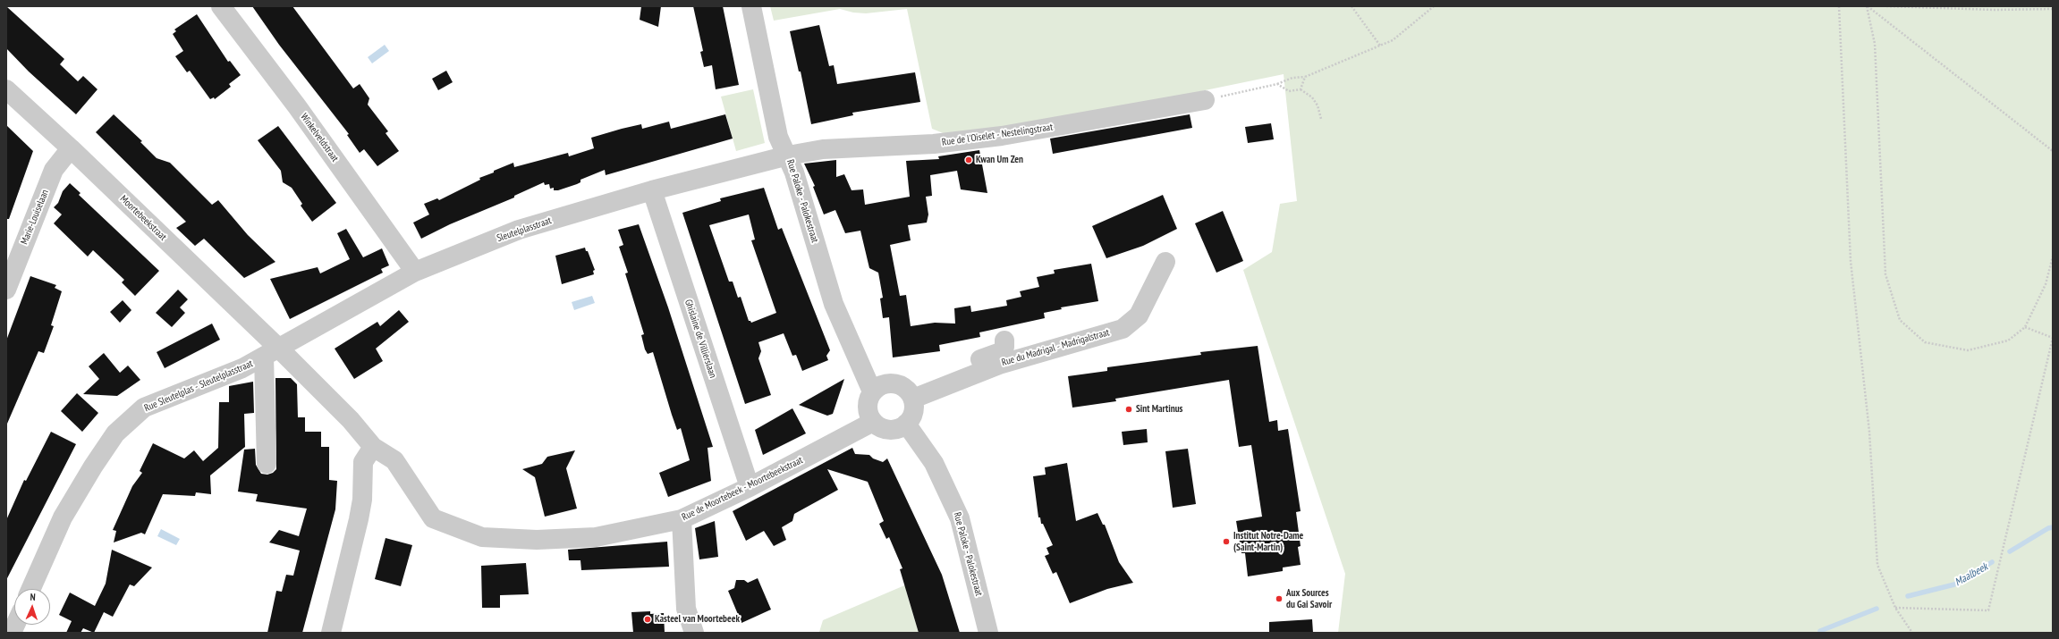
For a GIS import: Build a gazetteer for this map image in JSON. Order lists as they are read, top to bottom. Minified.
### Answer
{"streets":{"street":["Rue de l'Oiselet - Nestelingstraat","Winkelveldstraat","Rue Paloke - Palokestraat","Marie-Louiselaan","Moortebeekstraat","Sleutelplasstraat","Ghislaine de Villierslaan","Rue du Madrigal - Madrigalstraat","Rue Sleutelplas - Sleutelplasstraat","Rue de Moortebeek - Moortebeekstraat"]},"crossings":[["Rue de l'Oiselet - Nestelingstraat","Rue Paloke - Palokestraat"],["Rue de l'Oiselet - Nestelingstraat","Sleutelplasstraat"],["Winkelveldstraat","Sleutelplasstraat"],["Rue Paloke - Palokestraat","Sleutelplasstraat"],["Rue Paloke - Palokestraat","Rue du Madrigal - Madrigalstraat"],["Rue Paloke - Palokestraat","Rue de Moortebeek - Moortebeekstraat"],["Marie-Louiselaan","Moortebeekstraat"],["Moortebeekstraat","Sleutelplasstraat"],["Moortebeekstraat","Rue Sleutelplas - Sleutelplasstraat"],["Moortebeekstraat","Rue de Moortebeek - Moortebeekstraat"],["Sleutelplasstraat","Ghislaine de Villierslaan"],["Sleutelplasstraat","Rue Sleutelplas - Sleutelplasstraat"],["Sleutelplasstraat","Rue de Moortebeek - Moortebeekstraat"],["Ghislaine de Villierslaan","Rue de Moortebeek - Moortebeekstraat"],["Rue du Madrigal - Madrigalstraat","Rue de Moortebeek - Moortebeekstraat"],["Rue Sleutelplas - Sleutelplasstraat","Rue de Moortebeek - Moortebeekstraat"]],"water":["Maalbeek"],"places":["Kwan Um Zen","Sint Martinus","Institut Notre-Dame (Saint-Martin)","Aux Sources du Gai Savoir","Kasteel van Moortebeek"],"north":"top"}
